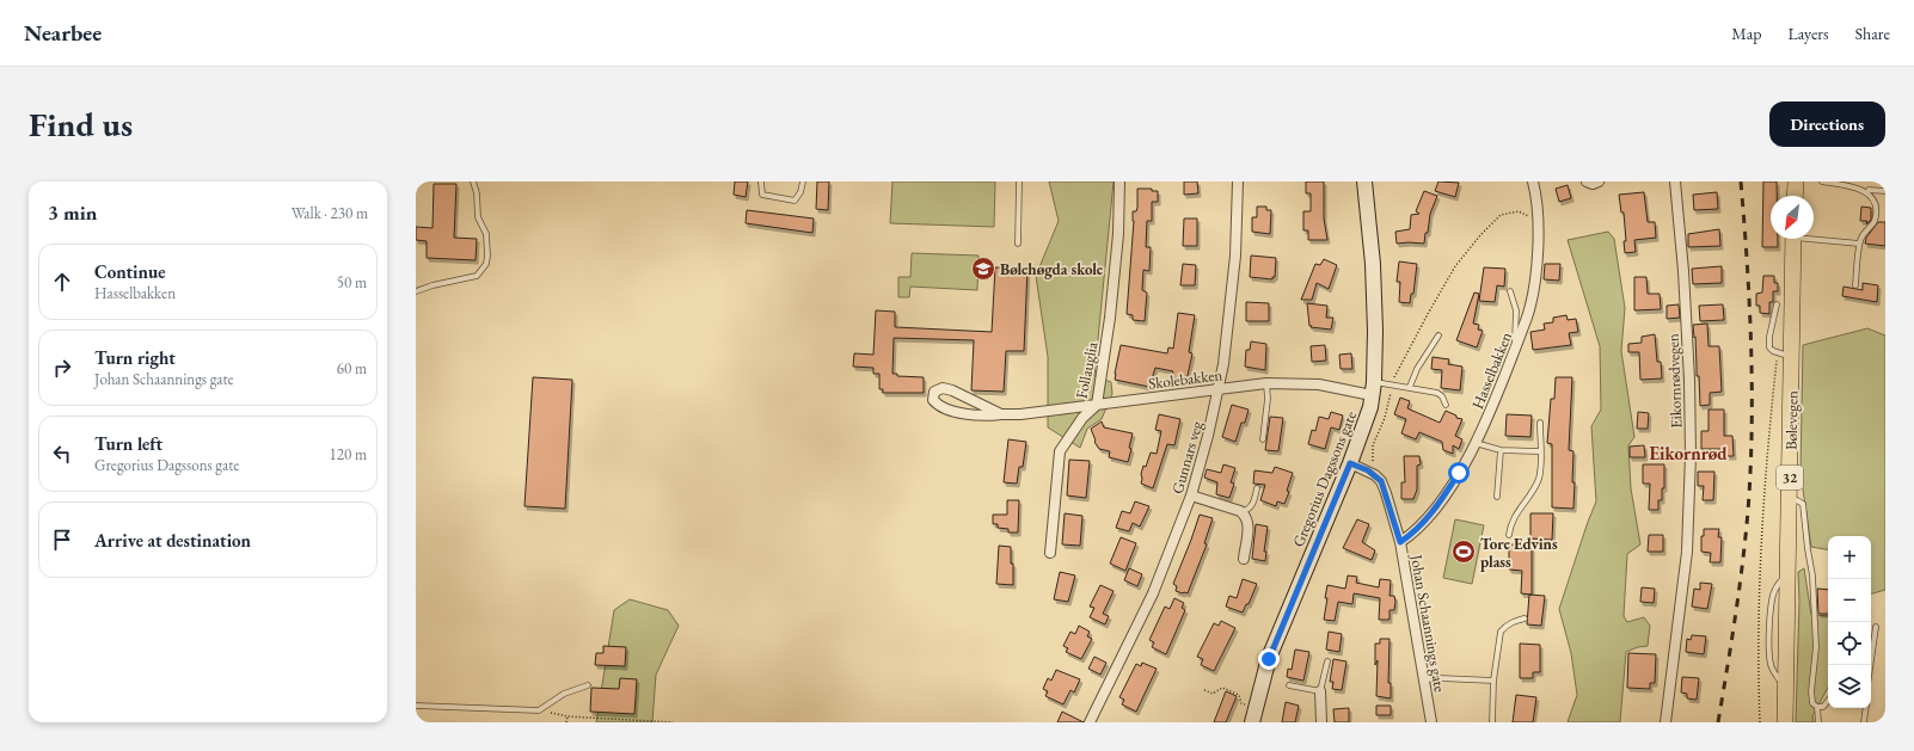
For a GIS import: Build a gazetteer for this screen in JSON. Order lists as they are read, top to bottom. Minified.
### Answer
{"streets":{"main road":["Bølevegen","32"],"street":["Follauglia","Hasselbakken","Skolebakken","Eikornrødvegen","Gunnars veg","Gregorius Dagssons gate","Johan Schaannings gate"]},"crossings":[["Follauglia","Skolebakken"],["Hasselbakken","Johan Schaannings gate"],["Skolebakken","Gunnars veg"],["Skolebakken","Gregorius Dagssons gate"],["Gregorius Dagssons gate","Johan Schaannings gate"]],"districts":["Eikornrød"],"places":{"school or university":["Bølehøgda skole"],"sports":["Tore Edvins plass"]},"north":"bottom left","page":{"header":"Nearbee","nav":["Map","Layers","Share"],"buttons":"Directions","title":"Find us","heading":["3 min","Walk · 230 m"],"list":[["Continue","Hasselbakken","50 m"],["Turn right","Johan Schaannings gate","60 m"],["Turn left","Gregorius Dagssons gate","120 m"],"Arrive at destination"],"map_buttons":["+","−"]}}
